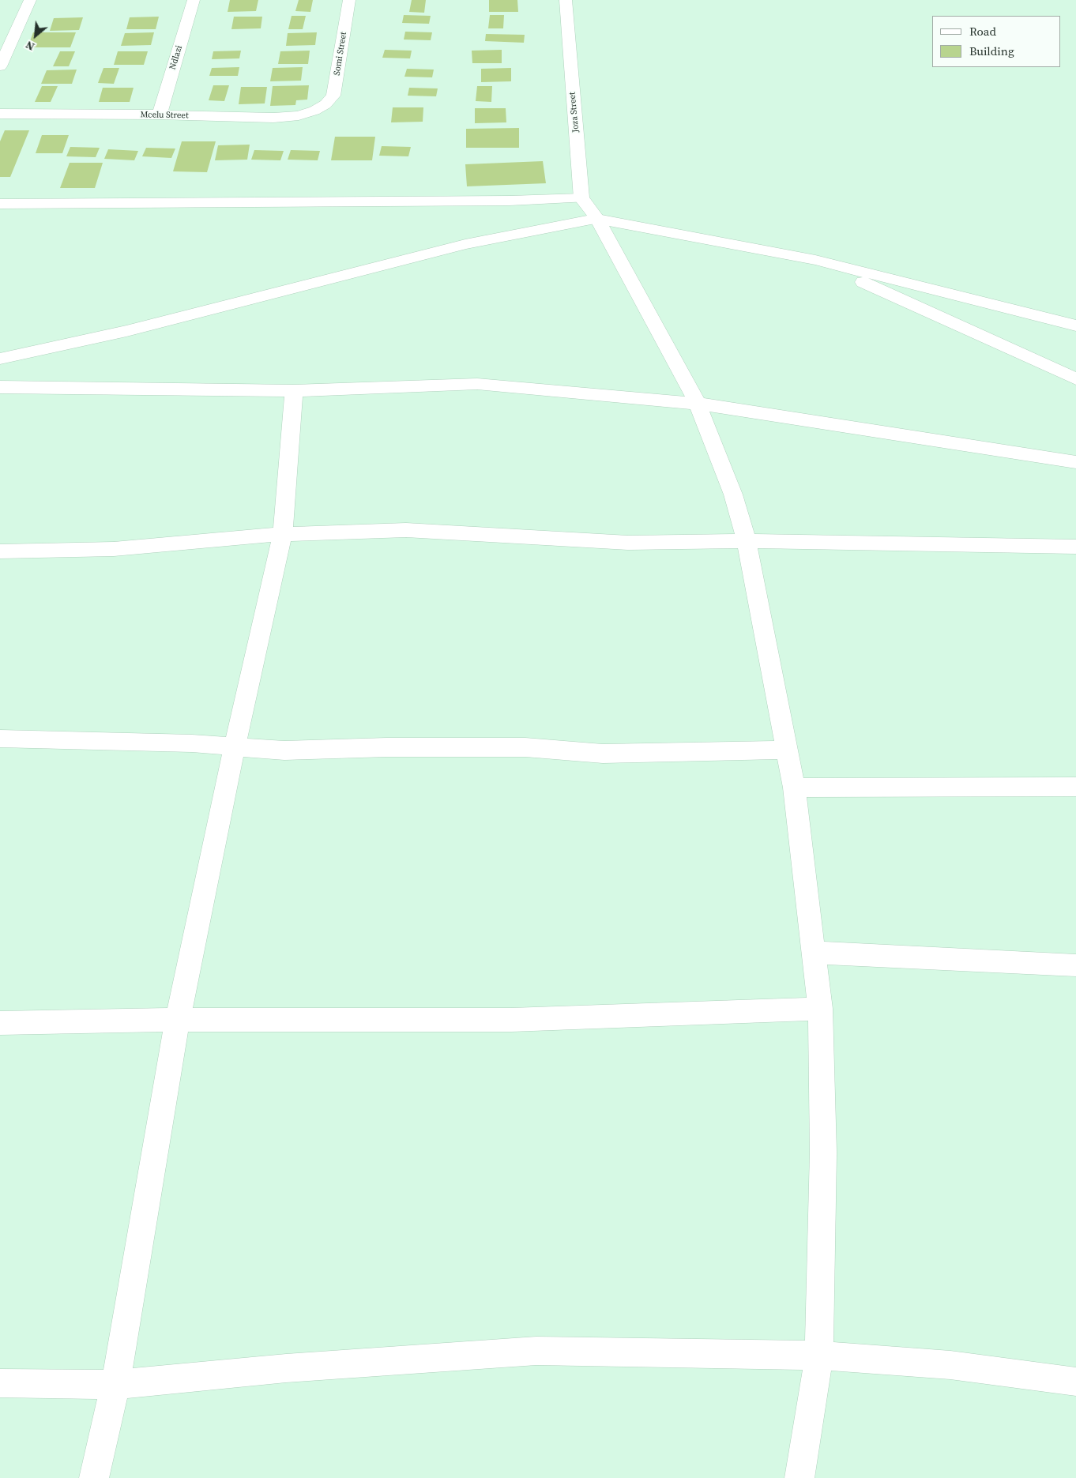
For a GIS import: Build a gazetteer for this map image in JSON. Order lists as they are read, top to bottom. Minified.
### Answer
{"streets":{"street":["Somi Street","Ndlazi","Joza Street","Mcelu Street"]},"crossings":[["Somi Street","Mcelu Street"],["Ndlazi","Mcelu Street"]],"legend":["Road","Building"],"north":"bottom left"}
